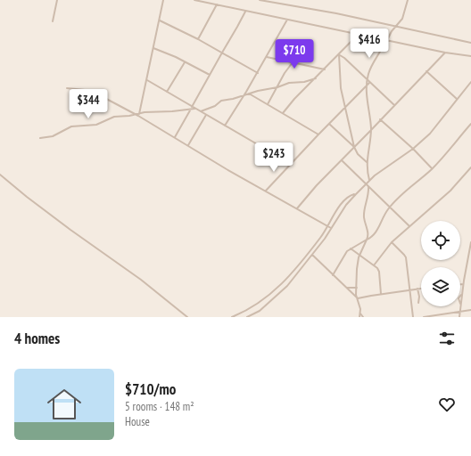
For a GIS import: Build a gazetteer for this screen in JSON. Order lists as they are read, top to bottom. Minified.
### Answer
{"page":{"price":["$416","$710","$344","$243"],"heading":"4 homes","list":[{"name":"$710/mo","note":"5 rooms · 148 m² · House"}]}}
